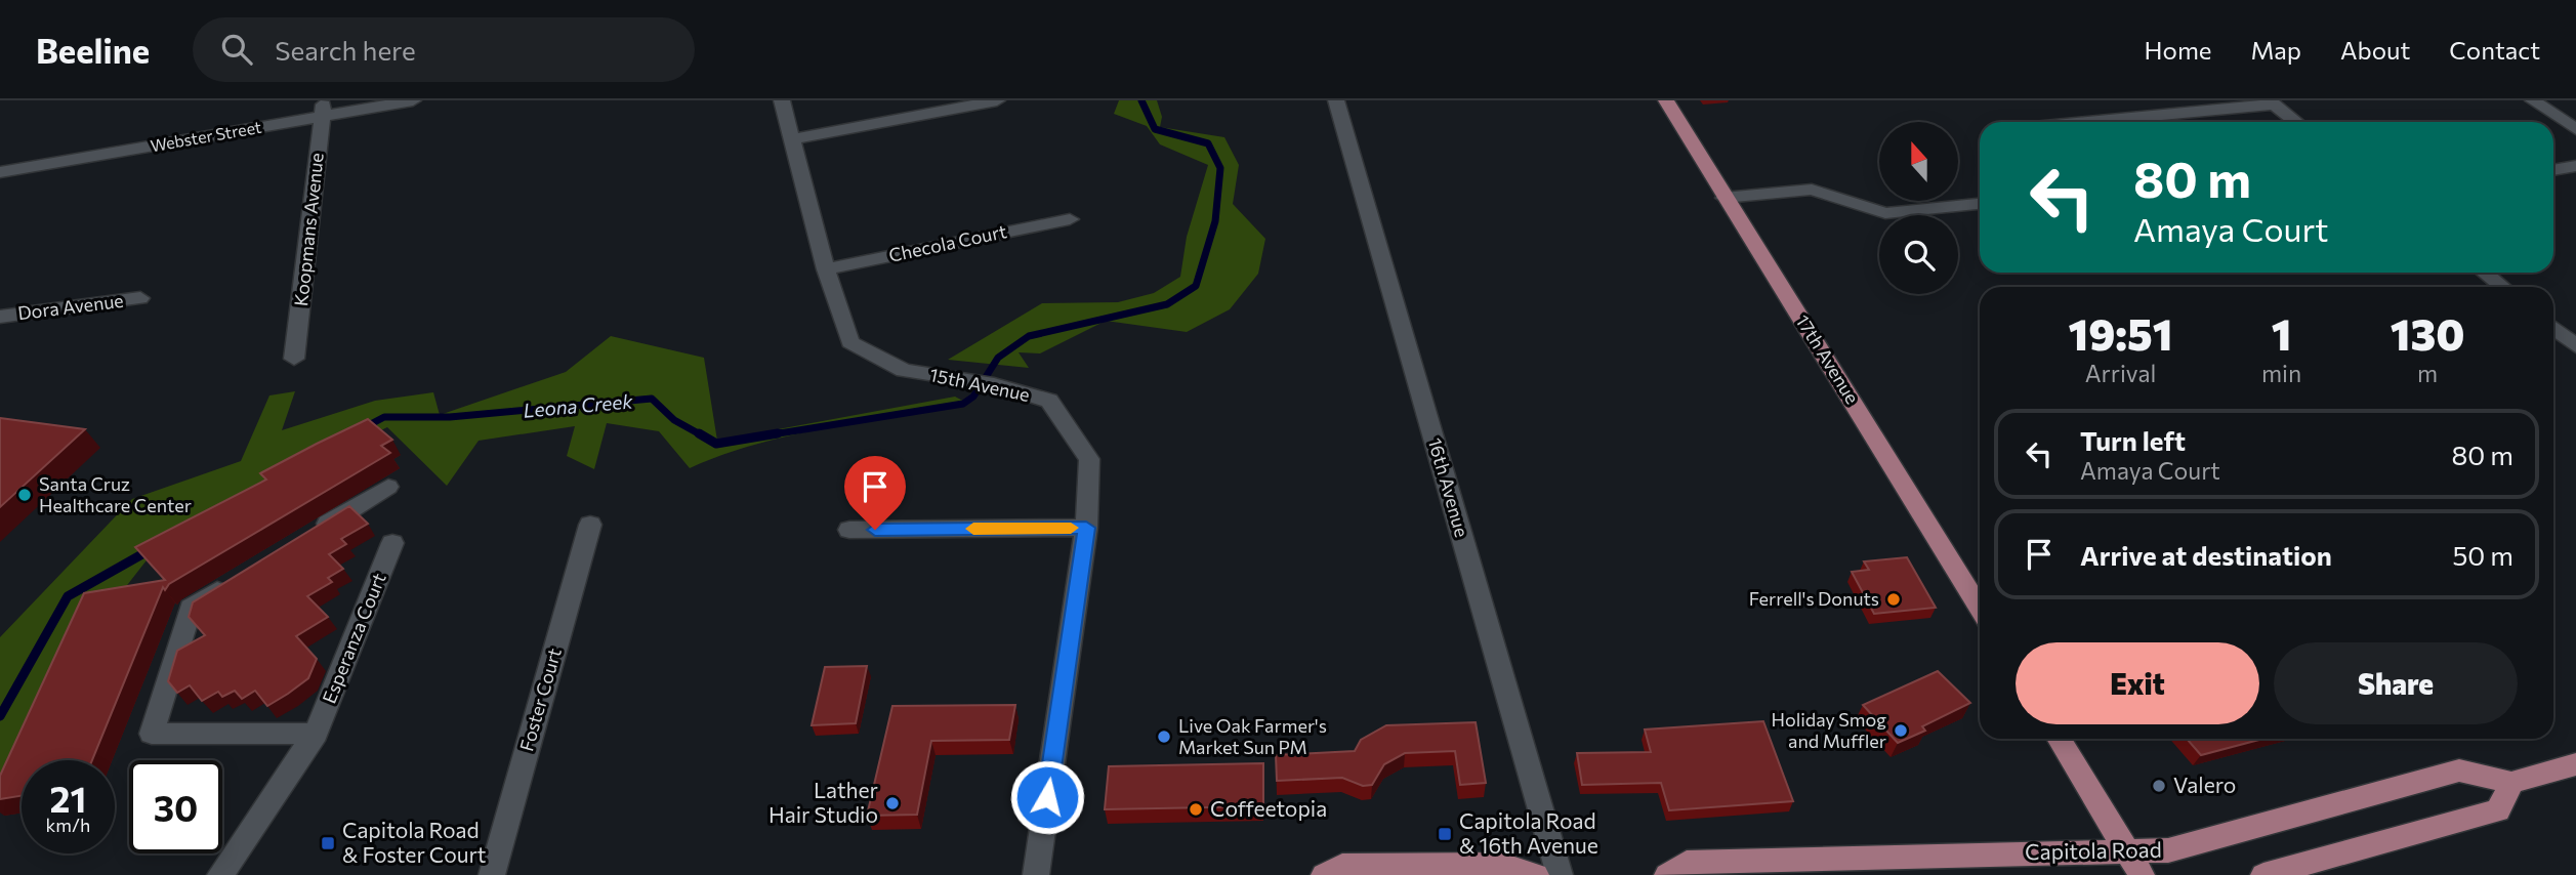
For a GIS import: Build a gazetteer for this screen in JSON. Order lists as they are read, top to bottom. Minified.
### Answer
{"streets":{"main road":["17th Avenue","Capitola Road"],"street":["Webster Street","Koopmans Avenue","Checola Court","Dora Avenue","15th Avenue","16th Avenue","Esperanza Court","Foster Court"]},"crossings":[["Webster Street","Koopmans Avenue"],["Checola Court","15th Avenue"]],"water":["Leona Creek"],"places":{"other":["Santa Cruz Healthcare Center","Ferrell's Donuts","Holiday Smog and Muffler","Live Oak Farmer's Market Sun PM","Valero","Lather Hair Studio","Coffeetopia"],"transit":["Capitola Road & 16th Avenue","Capitola Road & Foster Court"]},"north":"top","page":{"header":"Beeline","search":"Search here","nav":["Home","Map","About","Contact"],"turn":["80 m","Amaya Court"],"eta":["19:51","Arrival","1","min","130","m"],"list":[{"name":"Turn left","note":"Amaya Court","value":"80 m"},{"name":"Arrive at destination","value":"50 m"}],"buttons":["Exit","Share"],"speed":"21 km/h","limit":"30"}}
